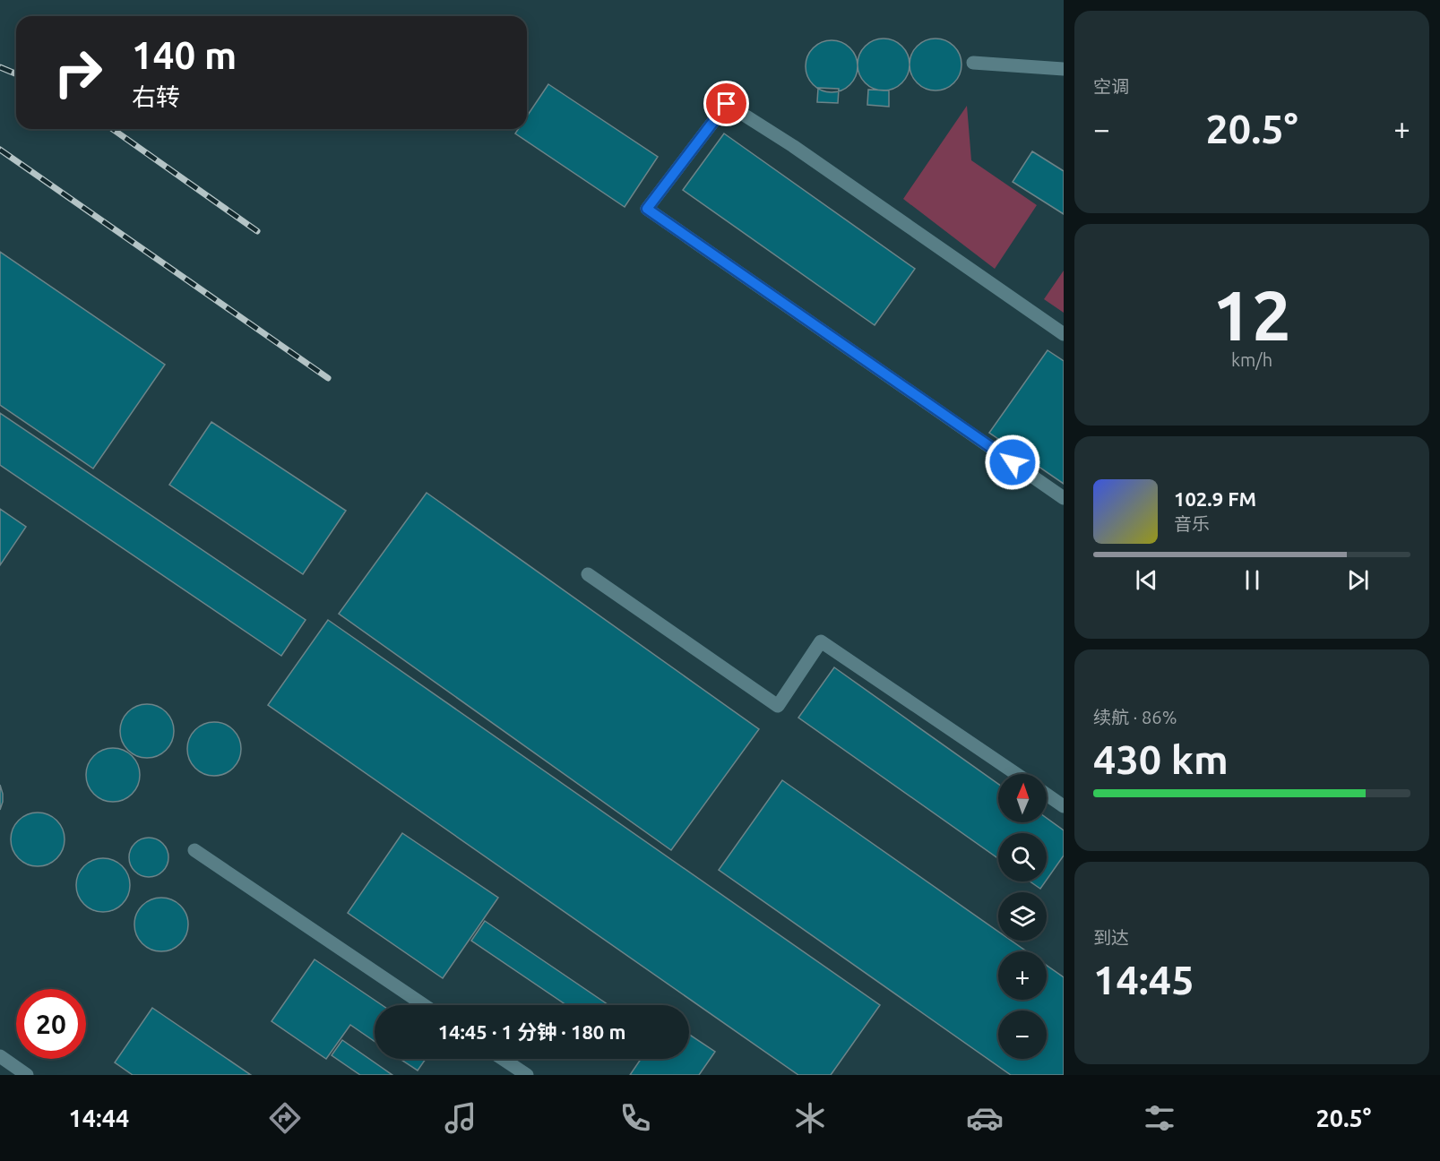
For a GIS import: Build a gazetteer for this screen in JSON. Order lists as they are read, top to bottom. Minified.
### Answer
{"north":"top","page":{"tile":["空调",["12","km/h"],["续航 · 86%","430 km"],["到达","14:45"]],"turn":["140 m","右转"],"heat":["−","20.5°","+"],"song":["102.9 FM","音乐"],"map_buttons":["+","−"],"limit":"20","trip":"14:45 · 1 分钟 · 180 m","tabs":["14:44","20.5°"]}}
